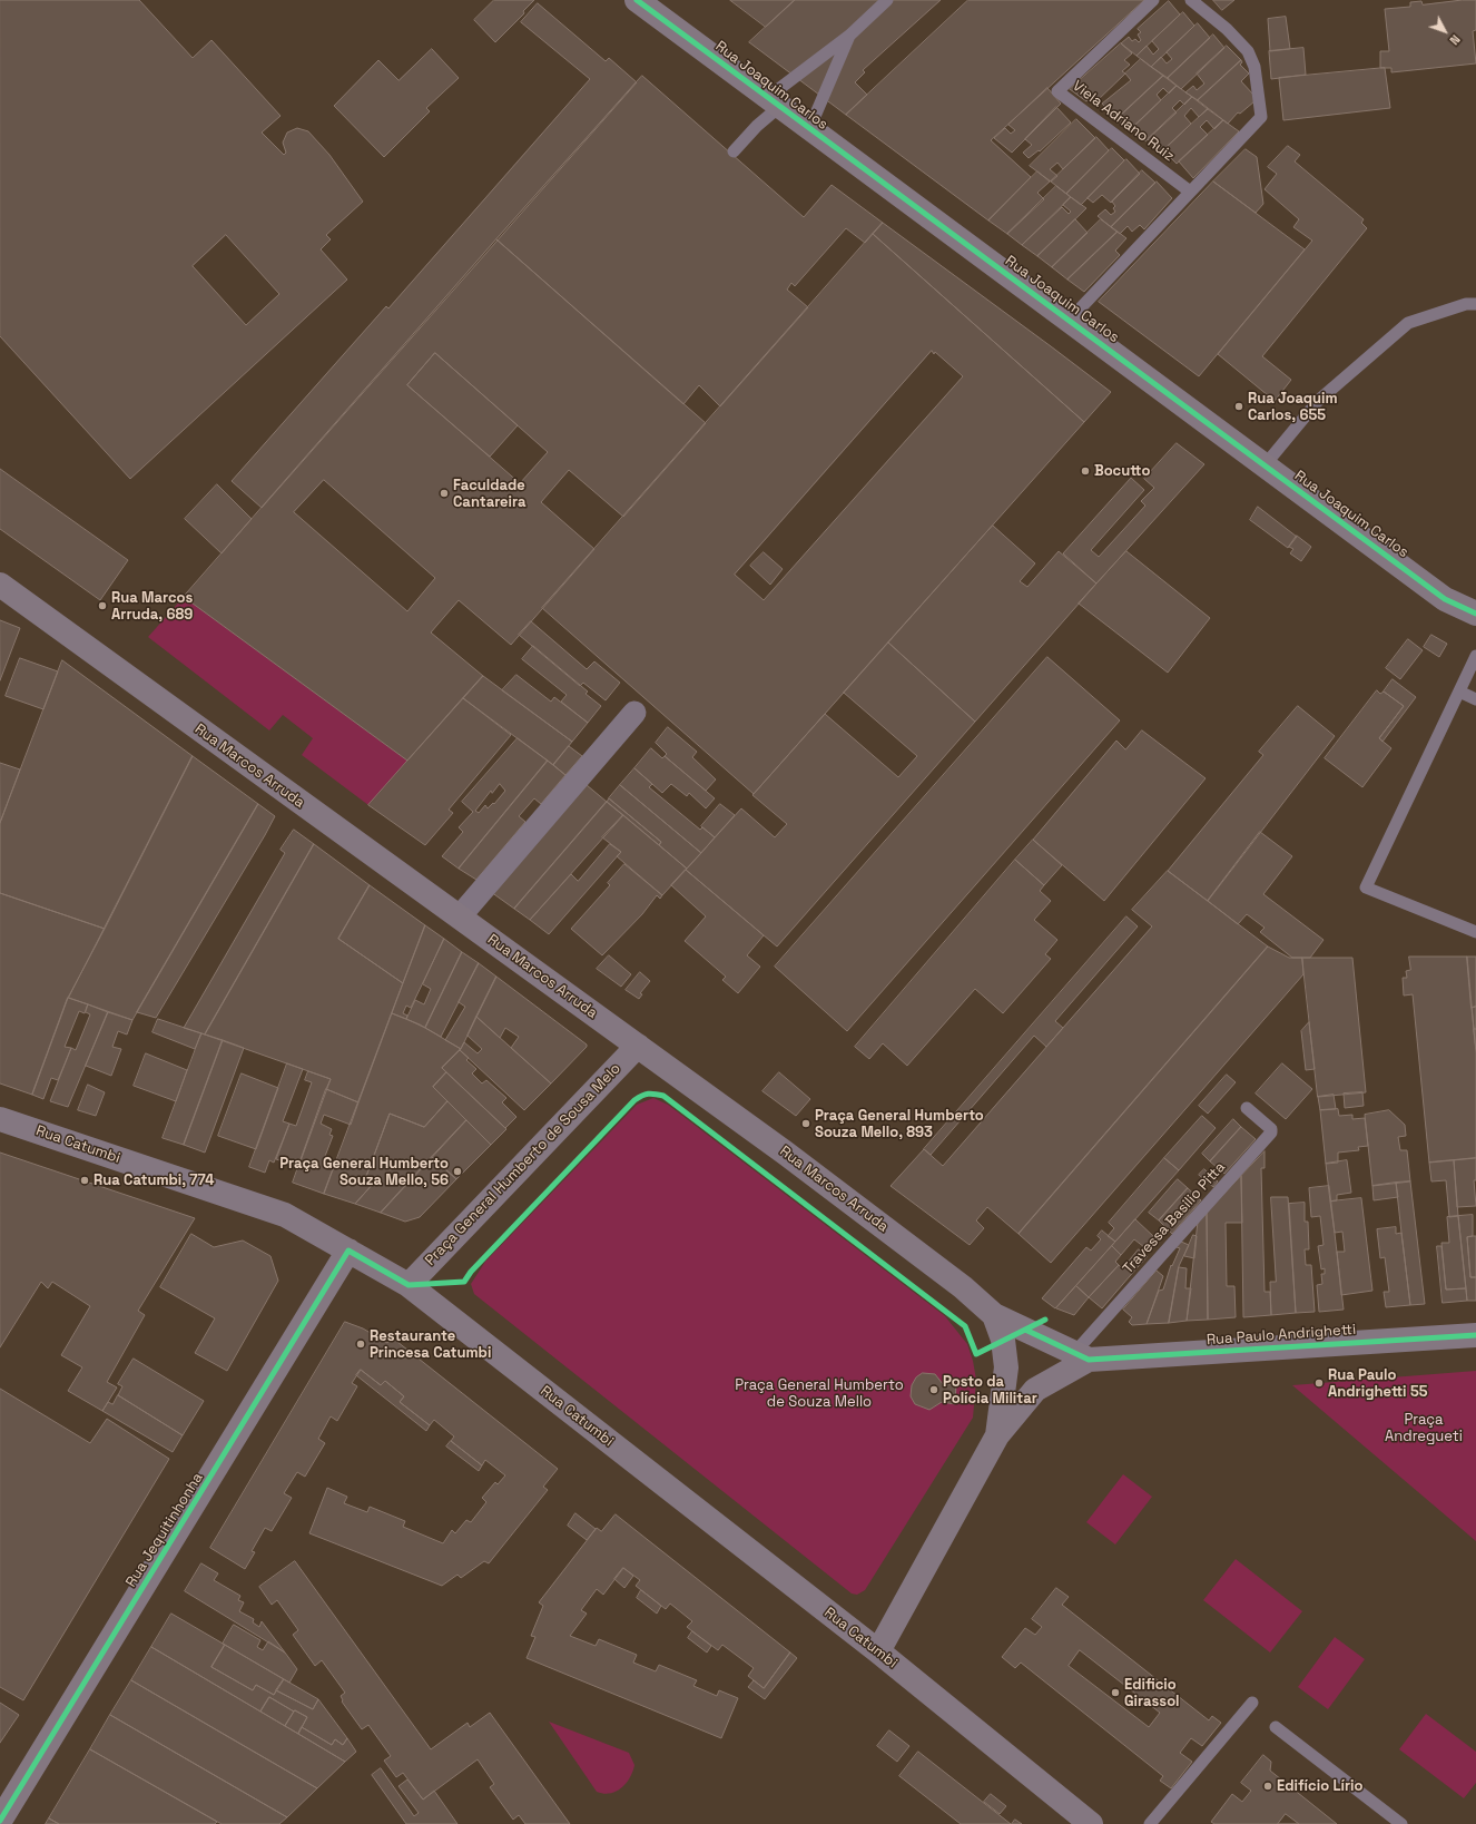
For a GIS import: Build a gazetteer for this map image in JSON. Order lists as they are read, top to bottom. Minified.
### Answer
{"streets":{"main road":["Rua Joaquim Carlos","Rua Marcos Arruda","Rua Catumbi","Praça General Humberto de Sousa Melo","Rua Paulo Andrighetti","Rua Jequitinhonha"],"lane":["Viela Adriano Ruiz","Travessa Basilio Pitta"]},"crossings":[["Rua Marcos Arruda","Praça General Humberto de Sousa Melo"],["Rua Marcos Arruda","Travessa Basilio Pitta"],["Rua Marcos Arruda","Rua Paulo Andrighetti"],["Rua Catumbi","Praça General Humberto de Sousa Melo"],["Rua Catumbi","Rua Jequitinhonha"],["Travessa Basilio Pitta","Rua Paulo Andrighetti"]],"parks":["Praça General Humberto de Souza Mello","Praça Andregueti"],"places":["Rua Joaquim Carlos, 655","Bocutto","Faculdade Cantareira","Rua Marcos Arruda, 689","Praça General Humberto Souza Mello, 893","Praça General Humberto Souza Mello, 56","Rua Catumbi, 774","Restaurante Princesa Catumbi","Rua Paulo Andrighetti 55","Posto da Polícia Militar","Edificio Girassol","Edifício Lírio"],"north":"bottom right"}
